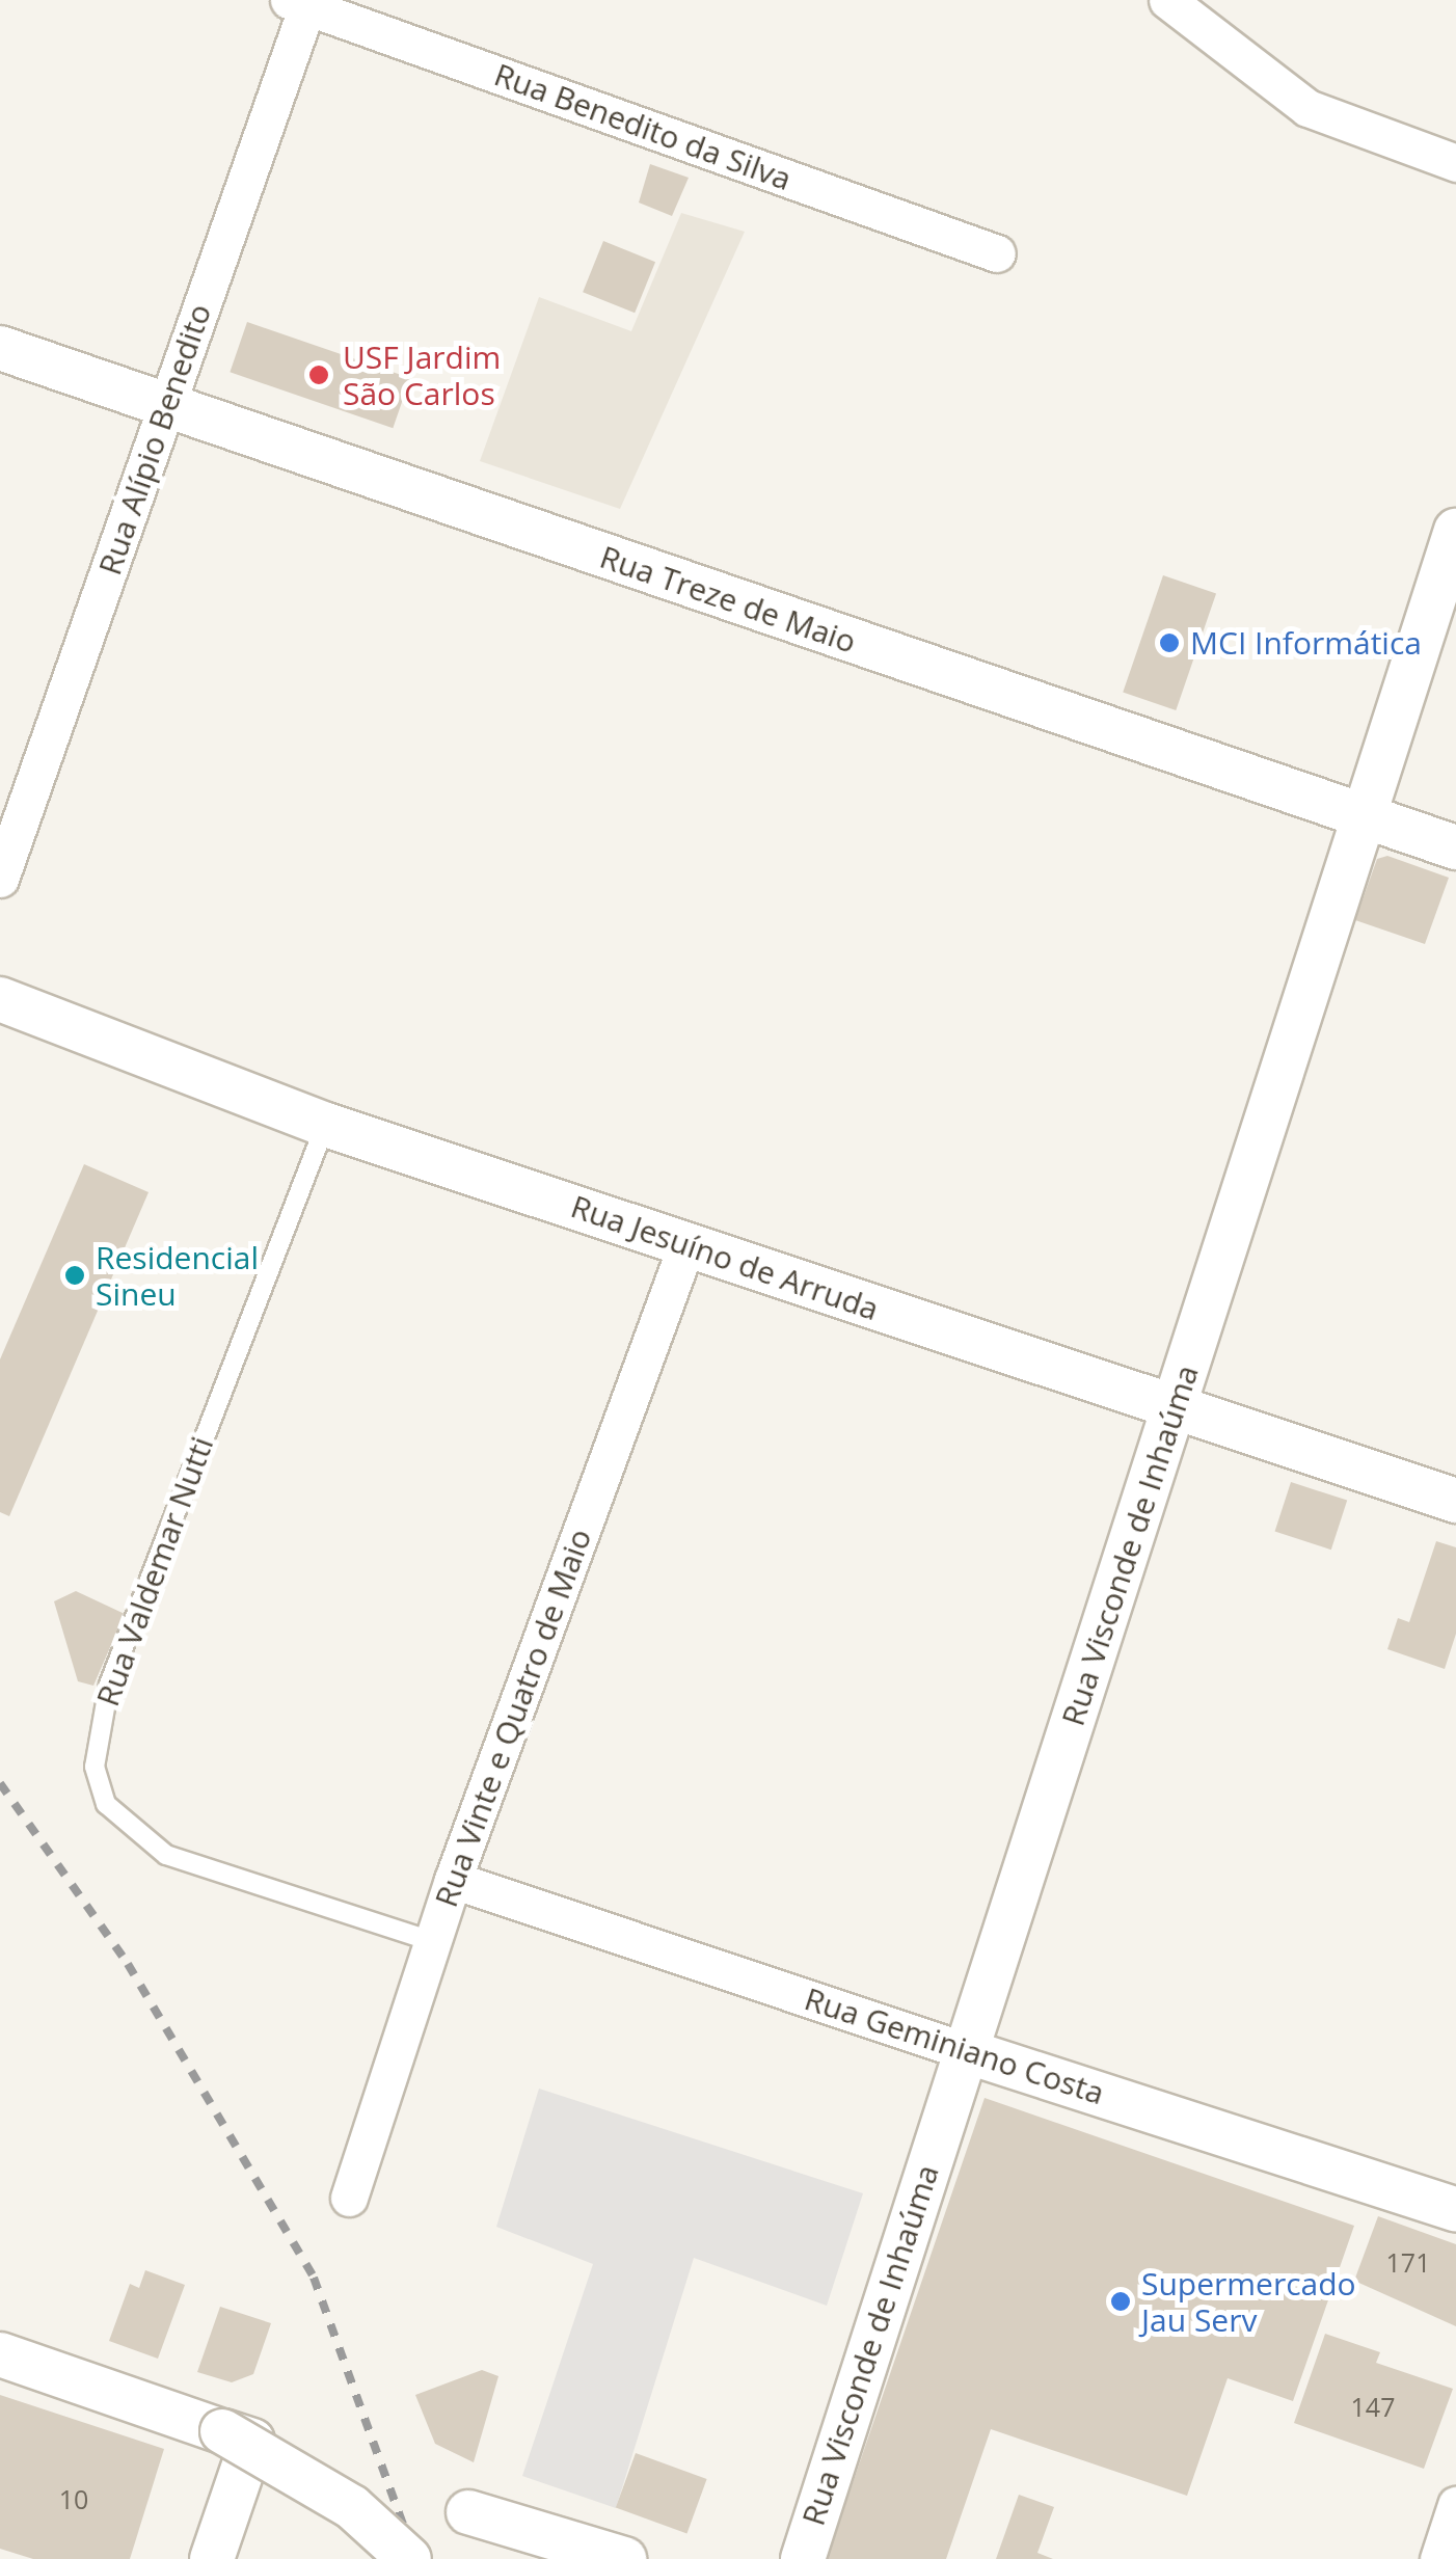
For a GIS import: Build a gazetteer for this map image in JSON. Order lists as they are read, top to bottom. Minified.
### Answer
{"streets":{"street":["Rua Benedito da Silva","Rua Alípio Benedito","Rua Treze de Maio","Rua Jesuíno de Arruda","Rua Visconde de Inhaúma","Rua Vinte e Quatro de Maio","Rua Geminiano Costa"],"lane":["Rua Valdemar Nutti"]},"crossings":[["Rua Benedito da Silva","Rua Alípio Benedito"],["Rua Alípio Benedito","Rua Treze de Maio"],["Rua Treze de Maio","Rua Visconde de Inhaúma"],["Rua Jesuíno de Arruda","Rua Visconde de Inhaúma"],["Rua Jesuíno de Arruda","Rua Valdemar Nutti"],["Rua Jesuíno de Arruda","Rua Vinte e Quatro de Maio"],["Rua Visconde de Inhaúma","Rua Geminiano Costa"],["Rua Valdemar Nutti","Rua Vinte e Quatro de Maio"],["Rua Vinte e Quatro de Maio","Rua Geminiano Costa"]],"places":["USF Jardim São Carlos","MCI Informática","Residencial Sineu","Supermercado Jau Serv"],"house_numbers":["171","147","10"]}
